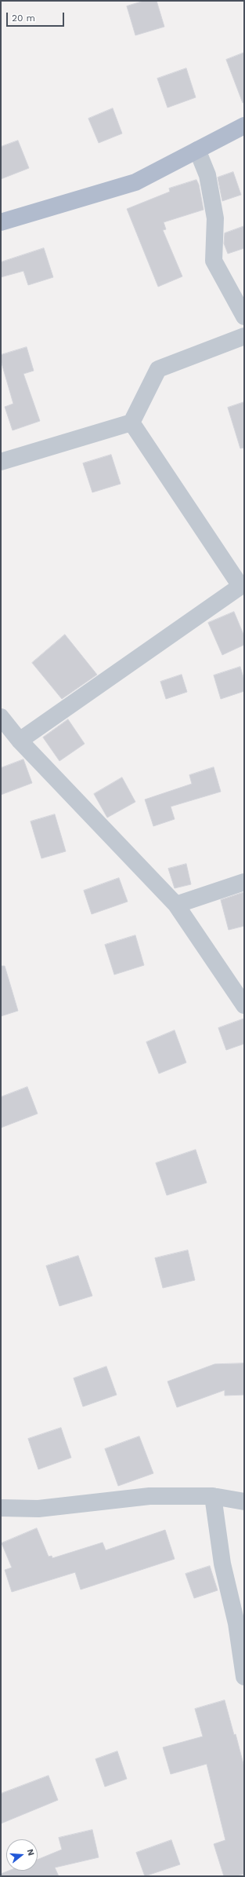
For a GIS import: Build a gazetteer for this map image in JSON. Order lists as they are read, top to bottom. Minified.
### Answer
{"scale_bar":"20 m","north":"right"}
